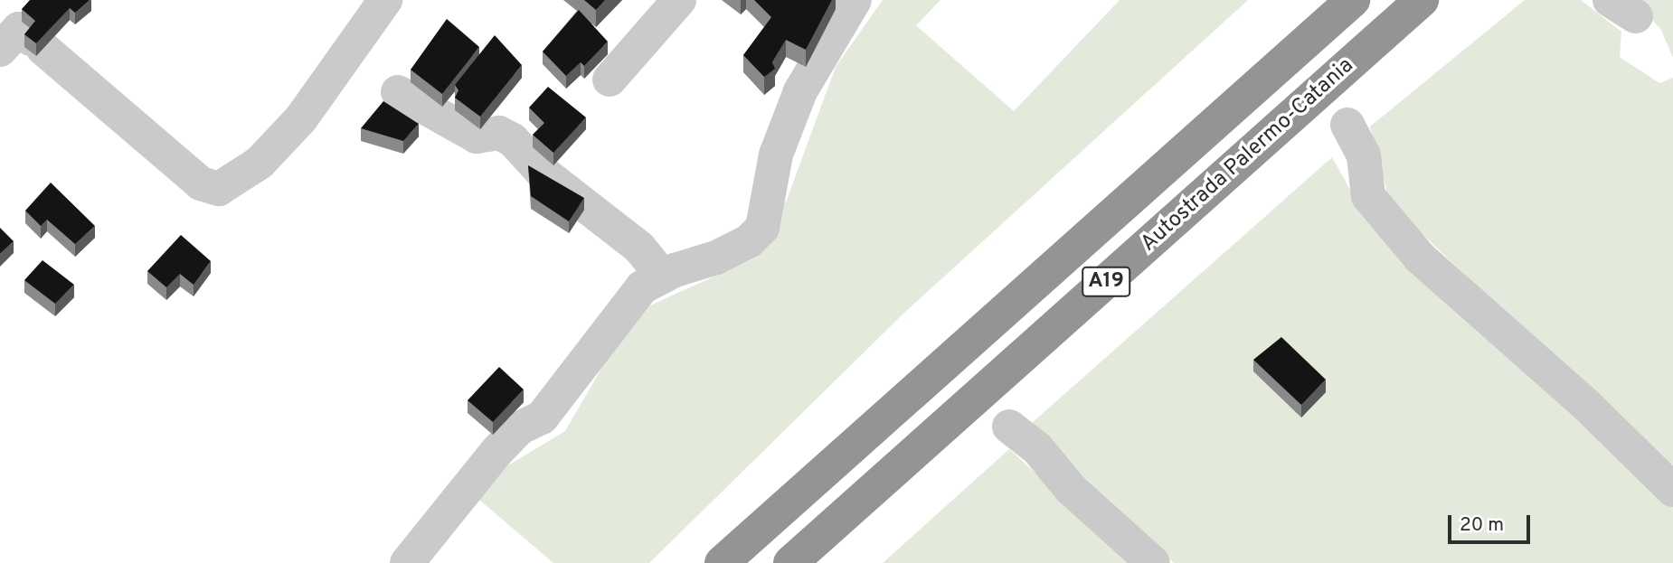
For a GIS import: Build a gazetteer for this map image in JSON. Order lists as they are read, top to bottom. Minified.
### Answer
{"streets":{"highway":["Autostrada Palermo-Catania","A19"]},"scale_bar":"20 m"}
